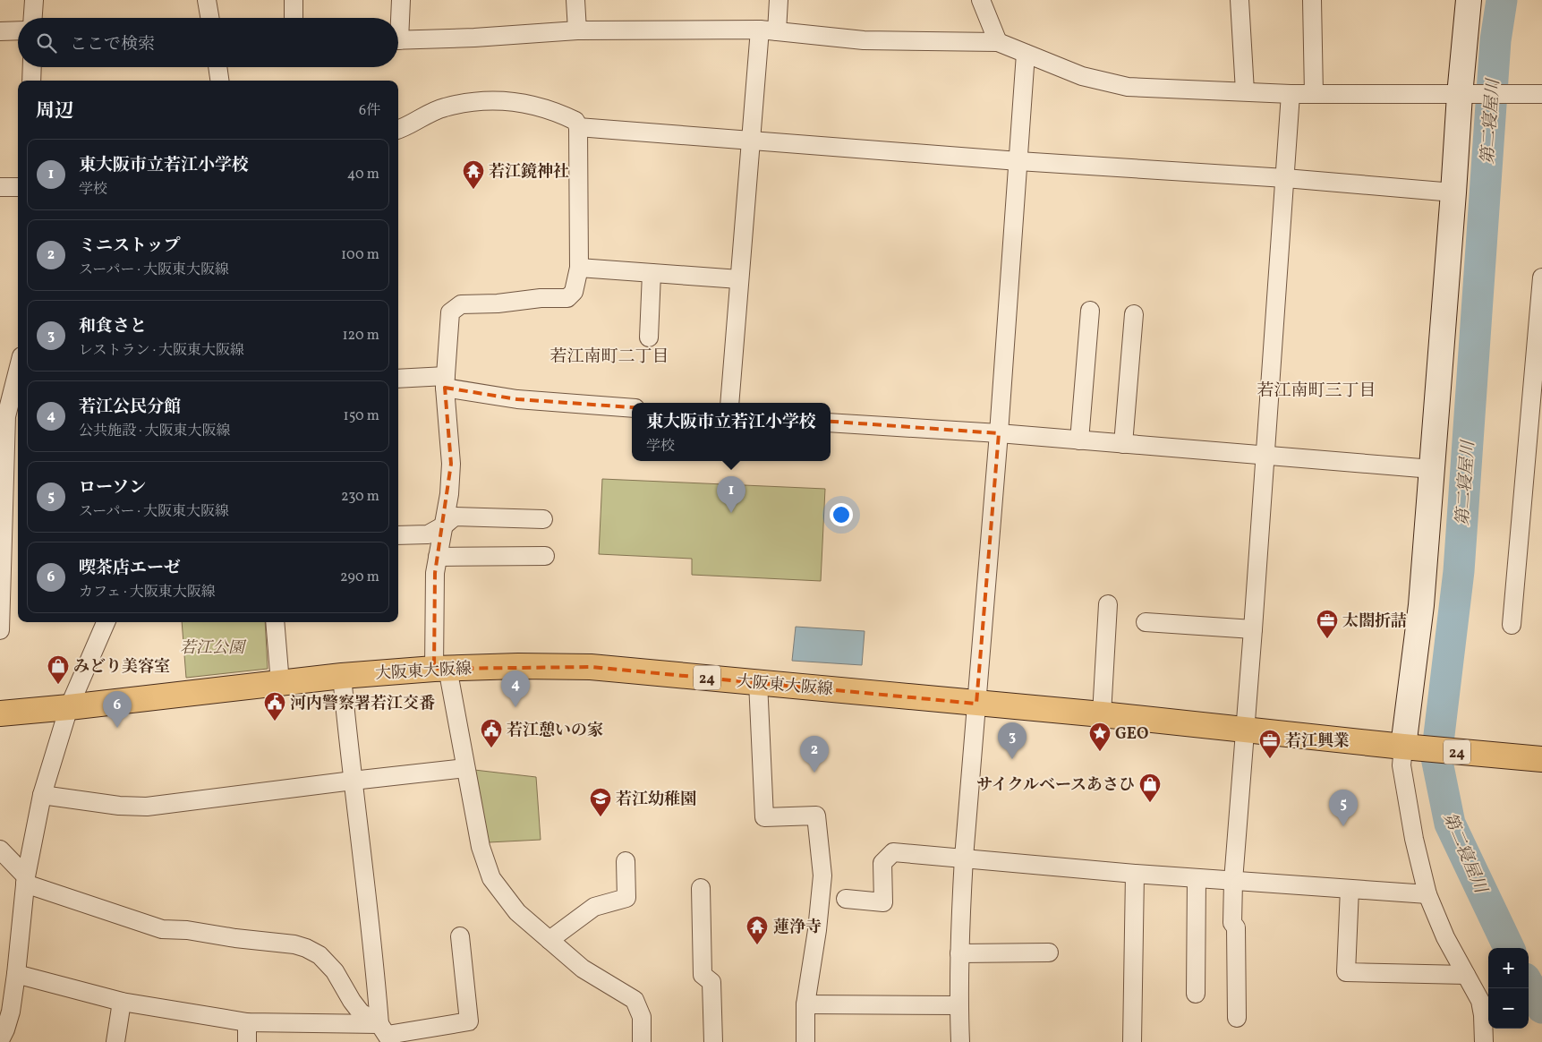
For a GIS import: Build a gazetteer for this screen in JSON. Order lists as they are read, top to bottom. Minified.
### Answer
{"streets":{"main road":["大阪東大阪線","24"]},"districts":["若江南町二丁目","若江南町三丁目"],"water":["第二寝屋川"],"parks":["若江公園"],"places":{"temple":["若江鏡神社","蓮浄寺"],"office":["太閤折詰","若江興業"],"shop":["みどり美容室","サイクルベースあさひ"],"public building":["河内警察署若江交番","若江憩いの家"],"place":["GEO"],"school or university":["若江幼稚園"]},"page":{"search":"ここで検索","heading":["周辺","6件"],"list":[{"mark":"1","name":"東大阪市立若江小学校","note":"学校","value":"40 m"},{"mark":"2","name":"ミニストップ","note":"スーパー · 大阪東大阪線","value":"100 m"},{"mark":"3","name":"和食さと","note":"レストラン · 大阪東大阪線","value":"120 m"},{"mark":"4","name":"若江公民分館","note":"公共施設 · 大阪東大阪線","value":"150 m"},{"mark":"5","name":"ローソン","note":"スーパー · 大阪東大阪線","value":"230 m"},{"mark":"6","name":"喫茶店エーゼ","note":"カフェ · 大阪東大阪線","value":"290 m"}],"popup":["東大阪市立若江小学校","学校"],"pins":["1","4","6","3","2","5"],"map_buttons":["+","−"]}}
